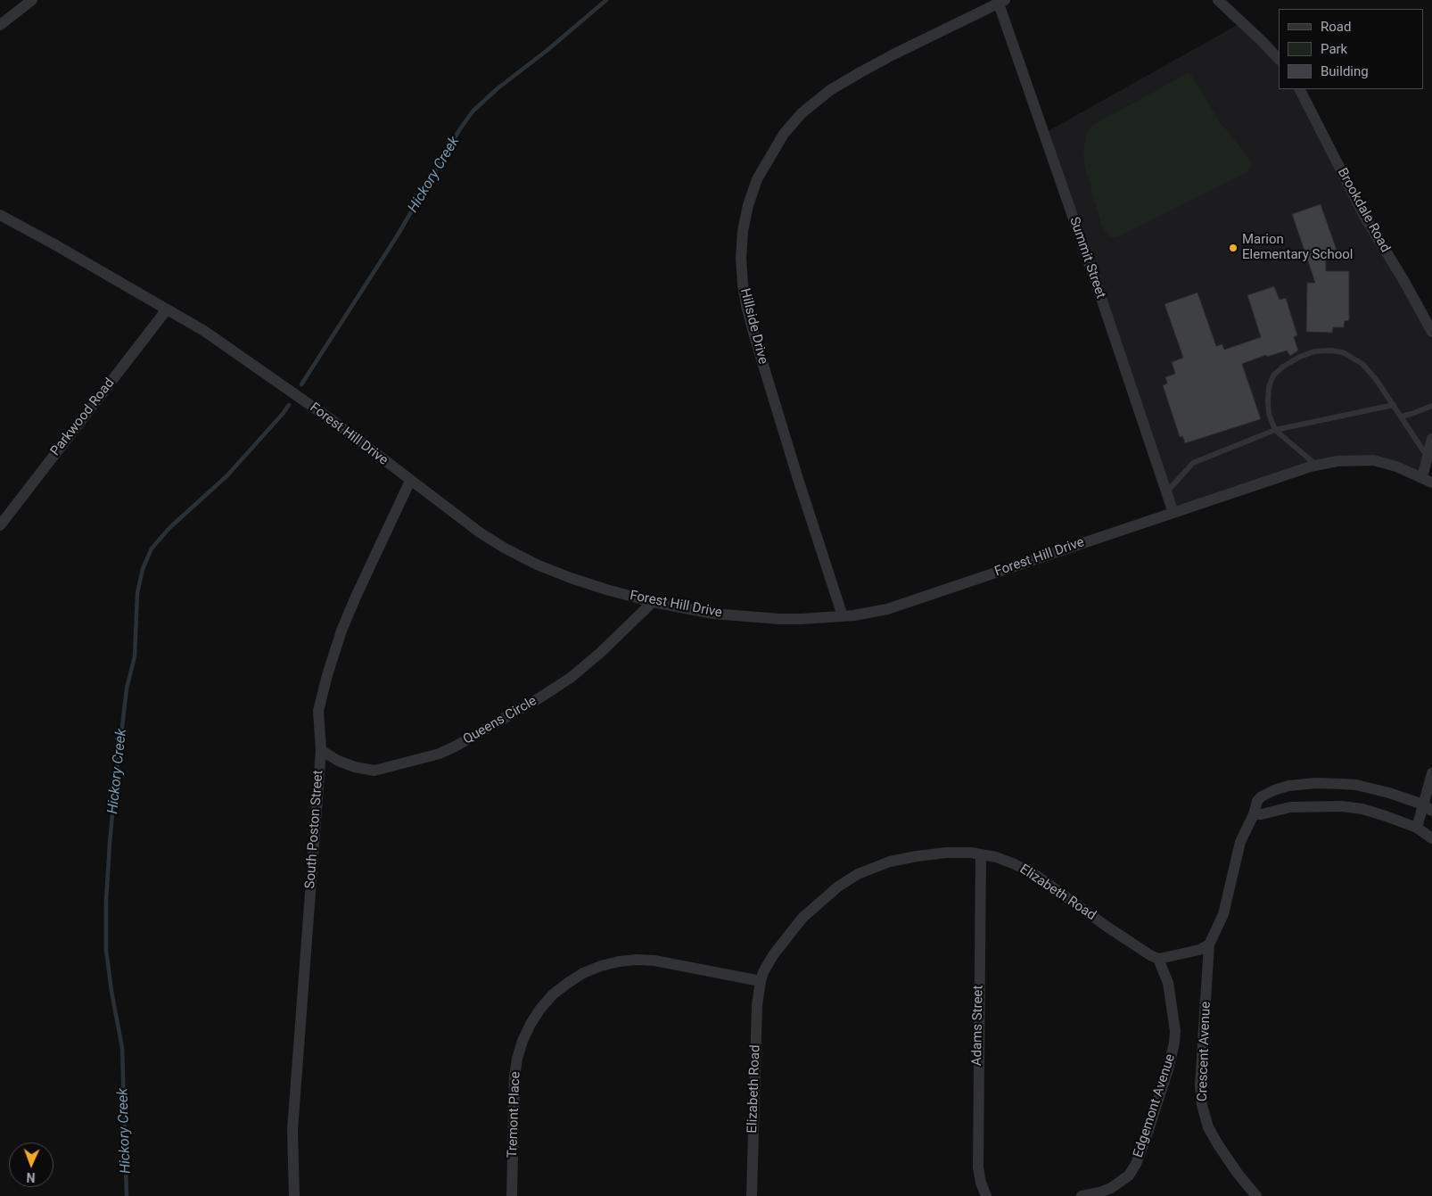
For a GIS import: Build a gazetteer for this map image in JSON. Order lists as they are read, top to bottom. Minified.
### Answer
{"streets":{"street":["Brookdale Road","Summit Street","Hillside Drive","Parkwood Road","Forest Hill Drive","Queens Circle","South Poston Street","Elizabeth Road","Adams Street","Crescent Avenue","Edgemont Avenue","Tremont Place"]},"crossings":[["Summit Street","Hillside Drive"],["Summit Street","Forest Hill Drive"],["Hillside Drive","Forest Hill Drive"],["Parkwood Road","Forest Hill Drive"],["Forest Hill Drive","Queens Circle"],["Forest Hill Drive","South Poston Street"],["Queens Circle","South Poston Street"],["Elizabeth Road","Adams Street"],["Elizabeth Road","Edgemont Avenue"],["Elizabeth Road","Tremont Place"]],"water":["Hickory Creek"],"places":["Marion Elementary School"],"legend":["Road","Park","Building"],"north":"bottom"}
